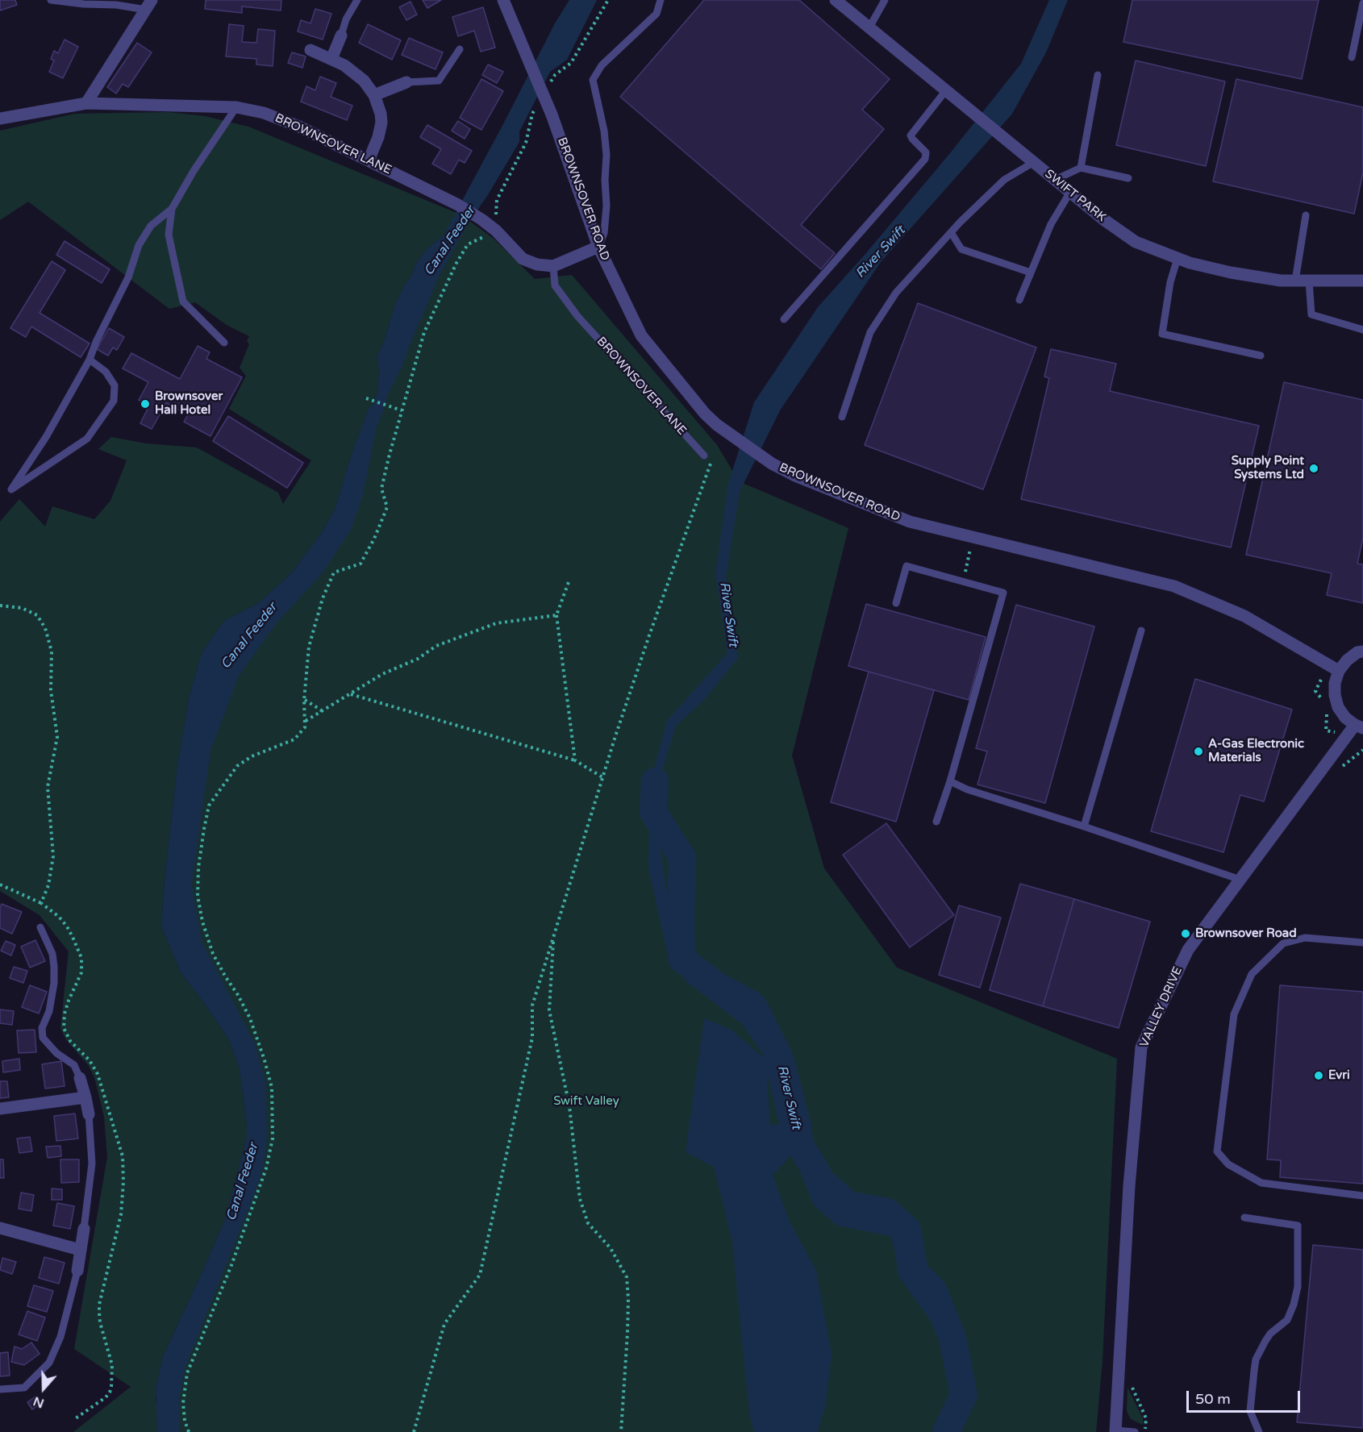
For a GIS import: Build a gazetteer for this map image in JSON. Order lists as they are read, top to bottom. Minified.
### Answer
{"streets":{"street":["BROWNSOVER LANE","SWIFT PARK","BROWNSOVER ROAD","VALLEY DRIVE"]},"water":["Canal Feeder","River Swift"],"parks":["Swift Valley"],"places":["Brownsover Hall Hotel","Supply Point Systems Ltd","A-Gas Electronic Materials","Brownsover Road","Evri"],"scale_bar":"50 m","north":"bottom"}
